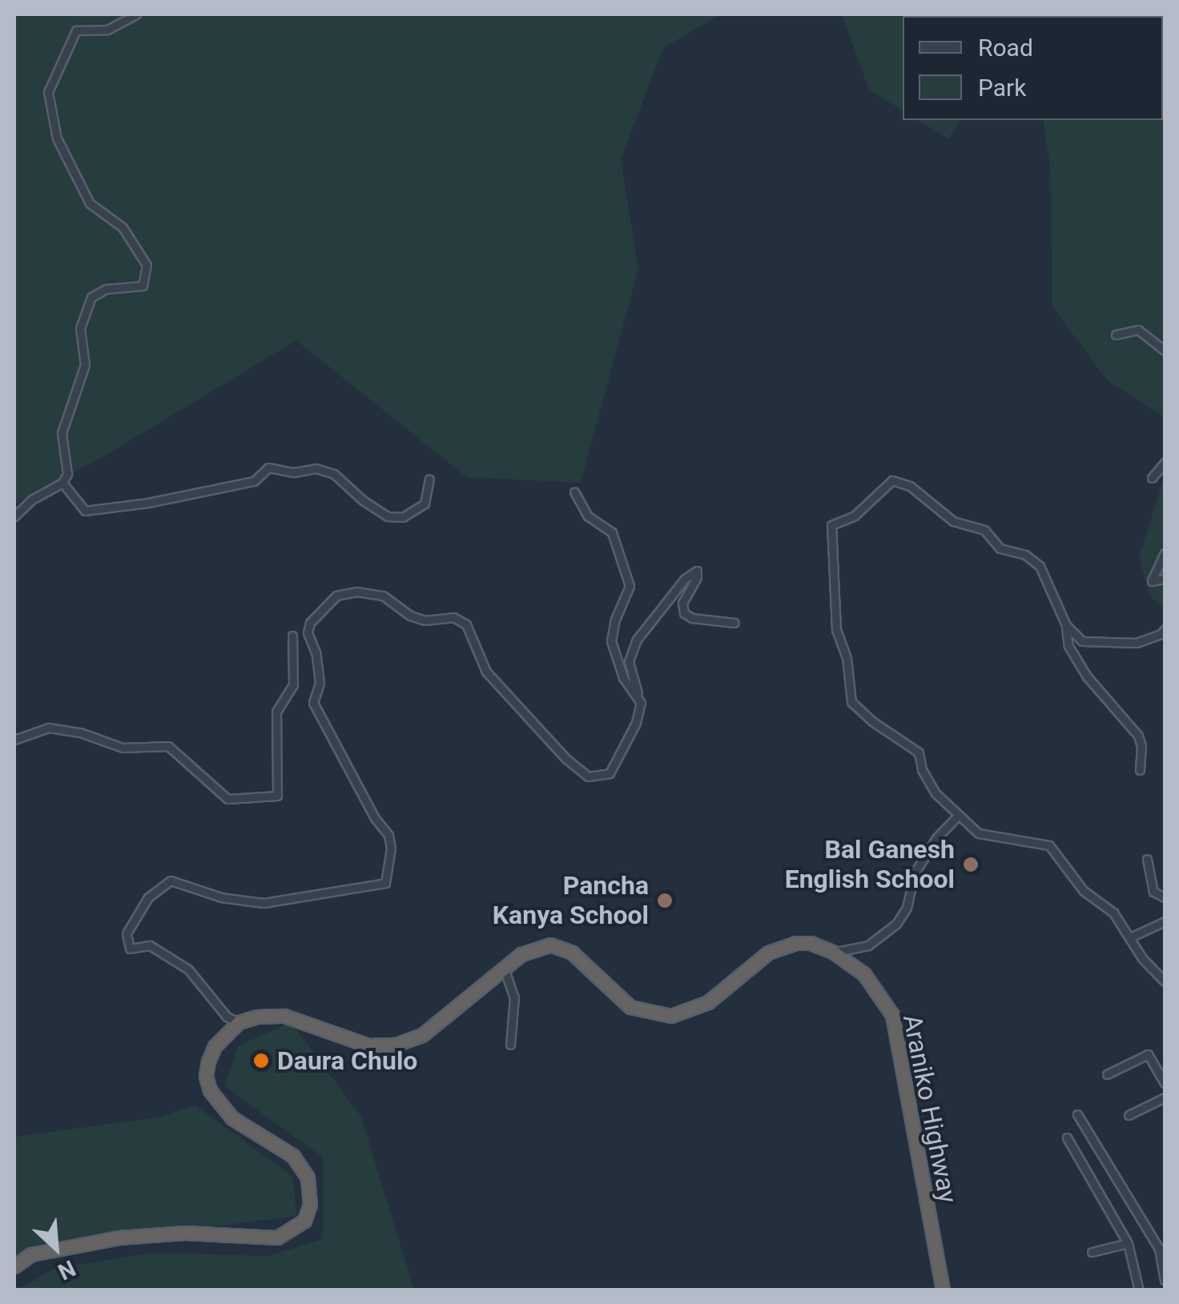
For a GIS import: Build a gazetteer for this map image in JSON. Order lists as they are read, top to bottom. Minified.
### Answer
{"streets":{"highway":["Araniko Highway"]},"places":["Bal Ganesh English School","Pancha Kanya School","Daura Chulo"],"legend":["Road","Park"],"north":"bottom right"}
